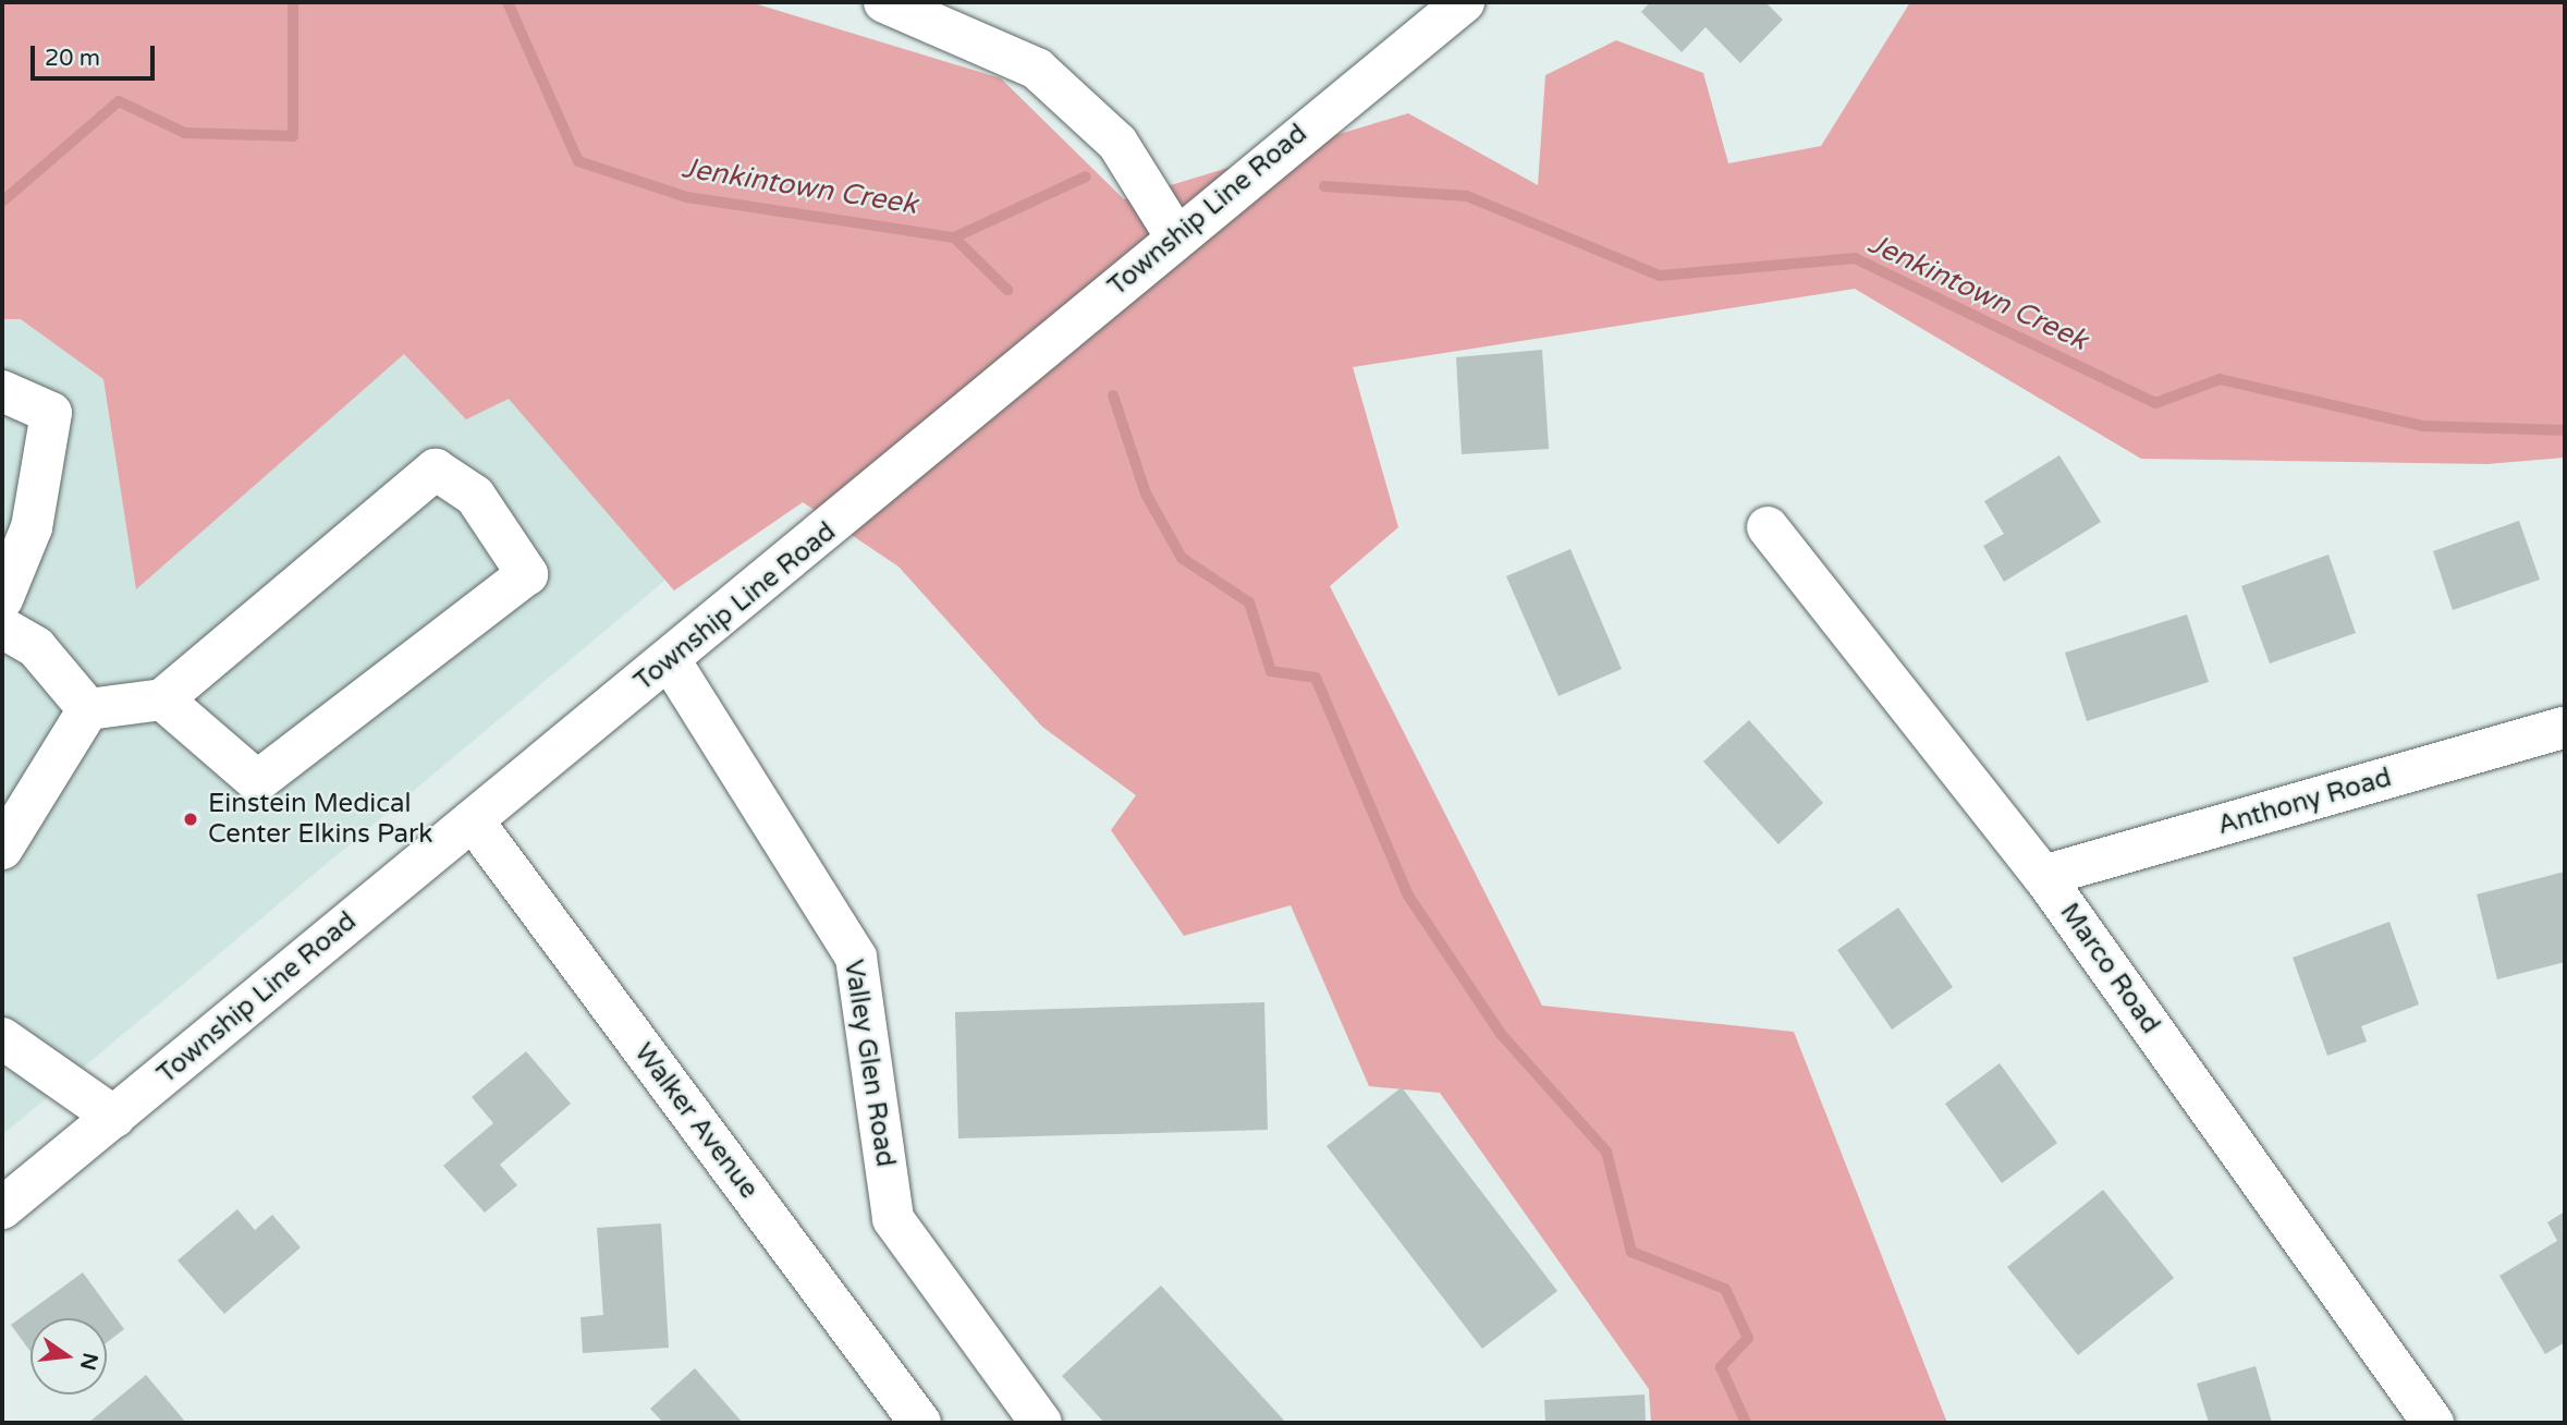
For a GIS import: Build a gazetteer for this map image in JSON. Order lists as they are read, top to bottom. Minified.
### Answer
{"streets":{"street":["Township Line Road","Anthony Road","Marco Road","Valley Glen Road","Walker Avenue"]},"crossings":[["Township Line Road","Valley Glen Road"],["Township Line Road","Walker Avenue"],["Anthony Road","Marco Road"]],"water":["Jenkintown Creek"],"places":["Einstein Medical Center Elkins Park"],"scale_bar":"20 m","north":"right"}
